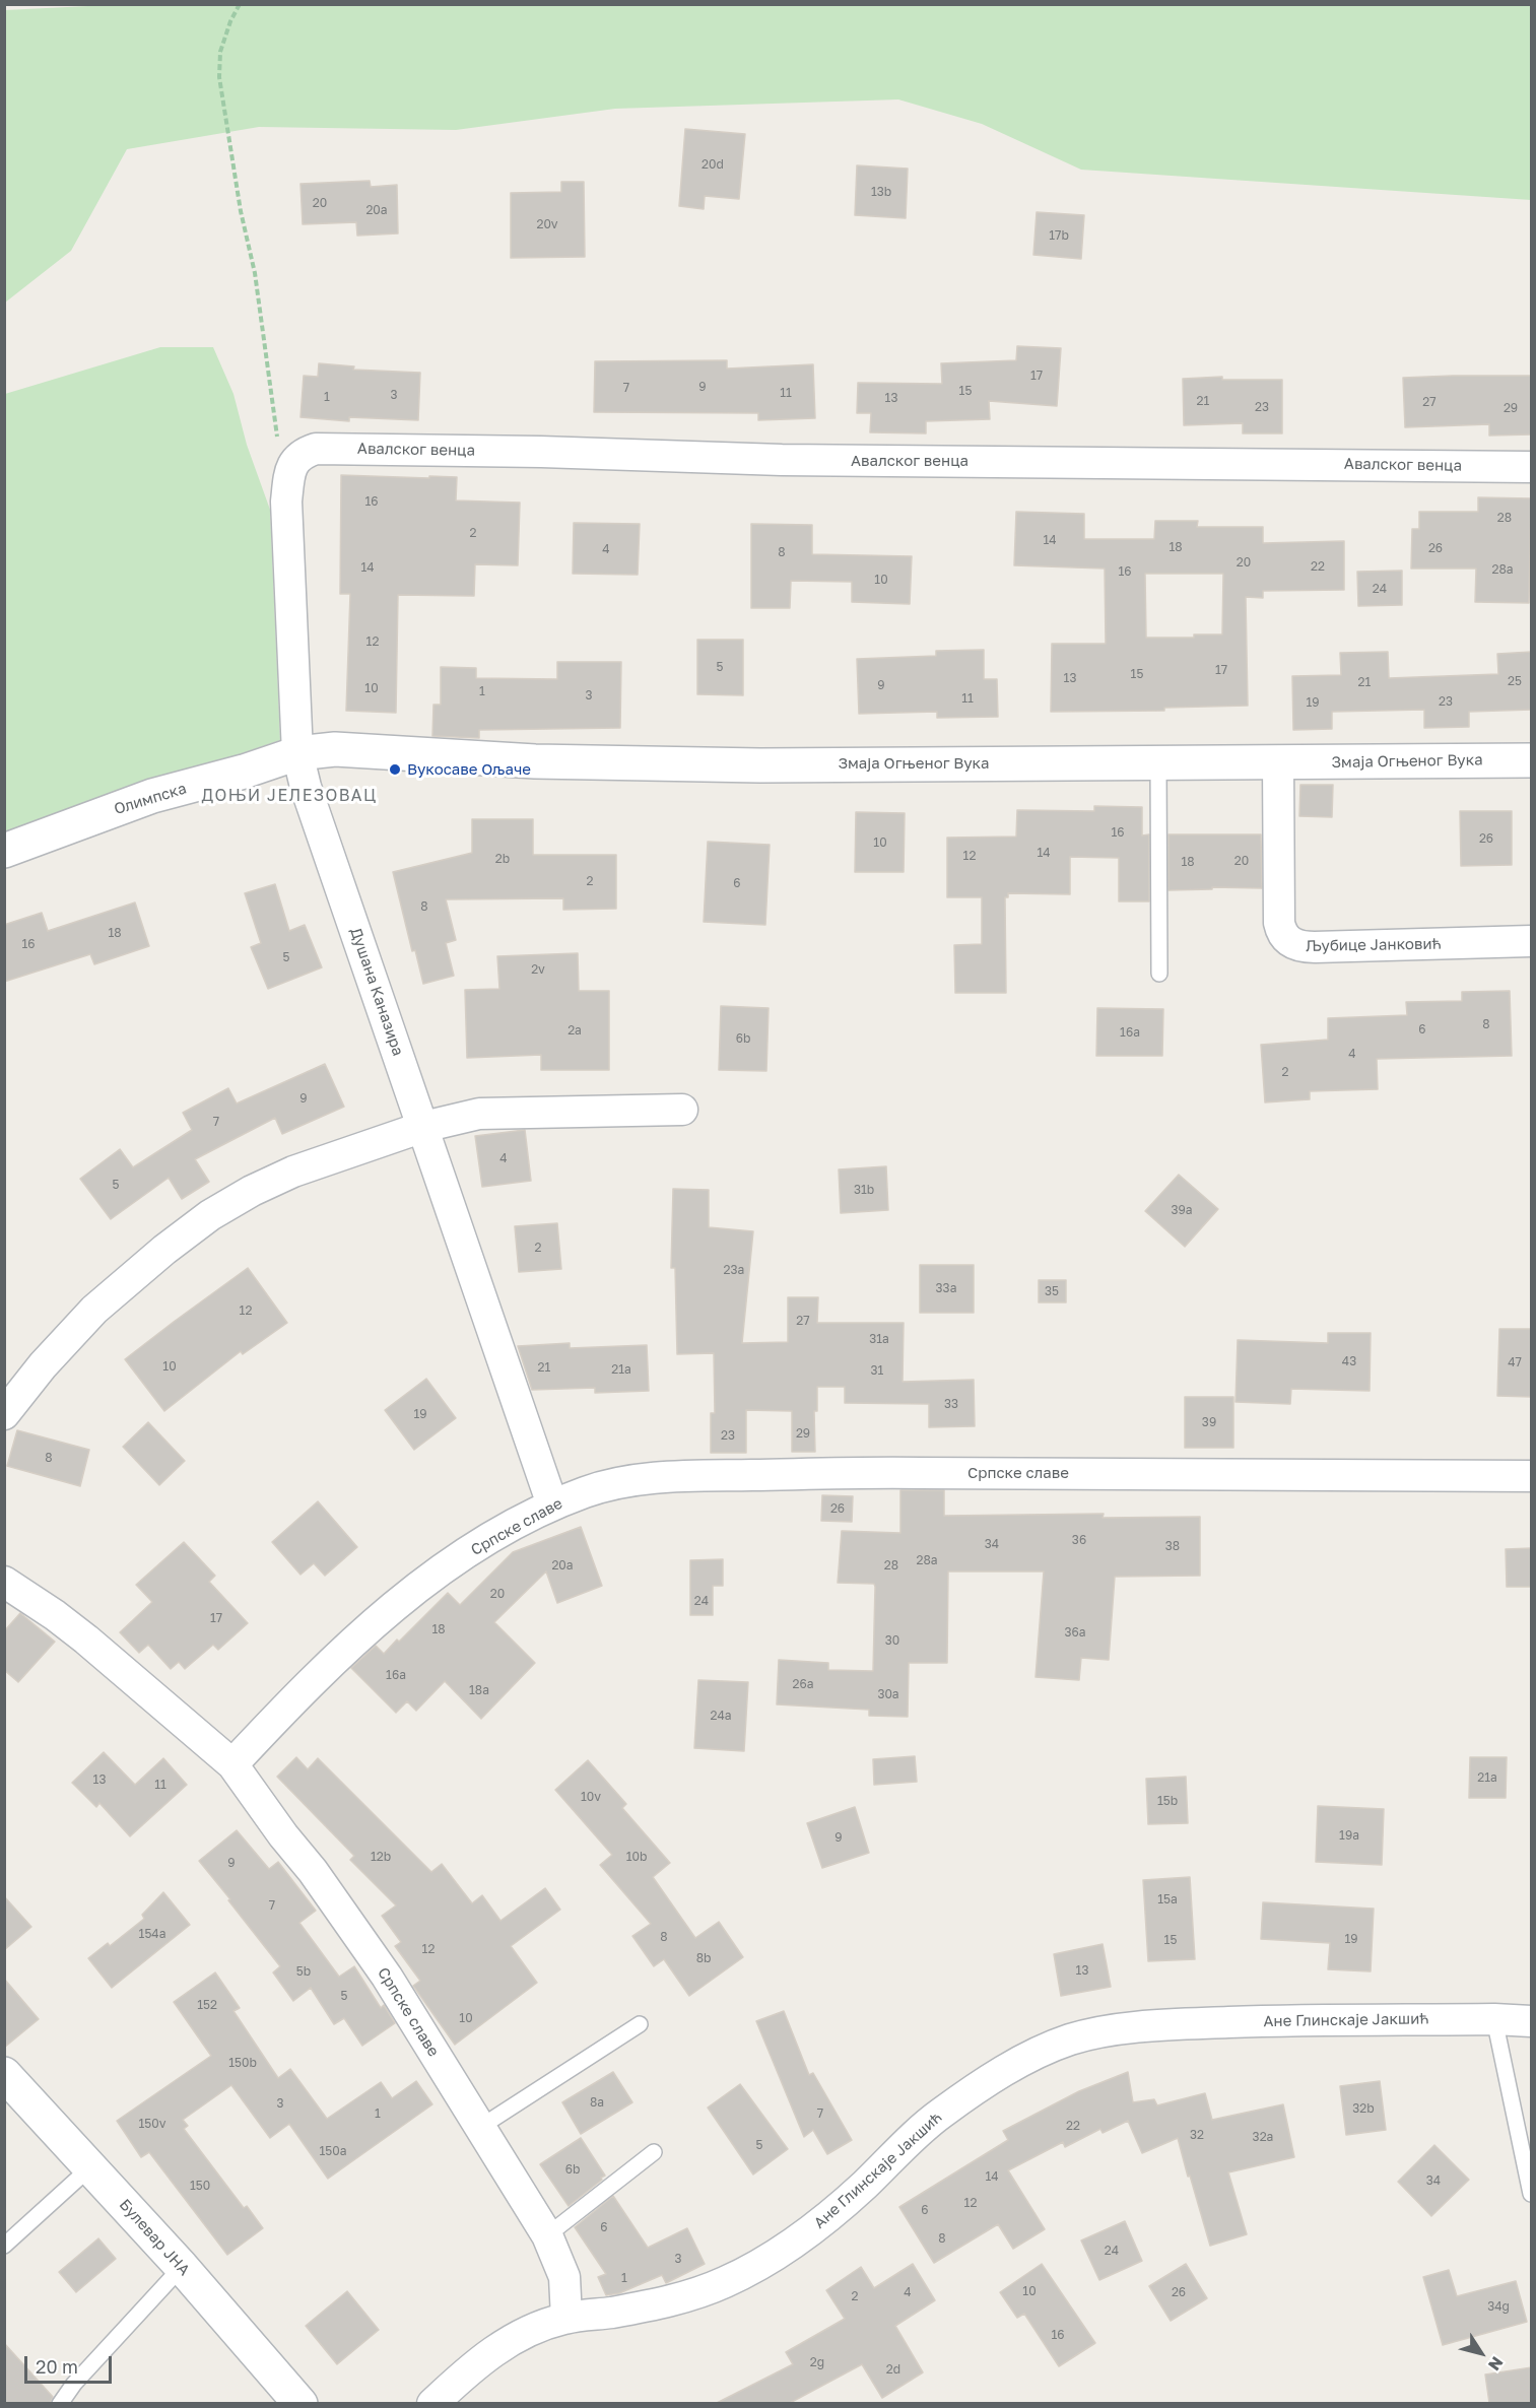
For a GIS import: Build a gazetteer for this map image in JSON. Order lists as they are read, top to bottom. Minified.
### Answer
{"streets":{"street":["Авалског венца","Змаја Огњеног Вука","Олимпска","Љубице Јанковић","Душана Каназира","Српске славе","Ане Глинскаје Јакшић","Булевар ЈНА"]},"crossings":[["Авалског венца","Душана Каназира"],["Змаја Огњеног Вука","Олимпска"],["Змаја Огњеног Вука","Љубице Јанковић"],["Змаја Огњеног Вука","Душана Каназира"],["Олимпска","Душана Каназира"],["Душана Каназира","Српске славе"],["Српске славе","Ане Глинскаје Јакшић"]],"districts":["ДОЊИ ЈЕЛЕЗОВАЦ"],"places":["Вукосаве Ољаче"],"house_numbers":["20d","13b","20","20a","20v","17b","17","9","7","15","11","3","1","13","21","27","23","29","16","28","2","14","18","26","4","8","20","22","14","28a","16","10","24","12","5","17","15","13","25","21","9","10","1","3","11","23","19","16","26","10","14","12","2b","20","18","2","6","8","18","16","5","2v","8","6","2a","16a","6b","4","2","9","7","4","5","31b","39a","2","23a","33a","35","12","27","31a","43","47","10","21","21a","31","33","19","39","29","23","8","26","36","34","38","28a","20a","28","20","24","17","18","36a","30","16a","26a","18a","30a","24a","21a","13","11","10v","15b","19a","9","12b","10b","9","15a","7","154a","8","19","15","12","8b","13","5b","5","152","10","150b","8a","3","32b","1","7","150v","22","32","32a","5","150a","6b","14","34","150","12","6","6","8","24","3","1","10","4","26","2","34g","16","2g","2d"],"scale_bar":"20 m","north":"bottom right"}
